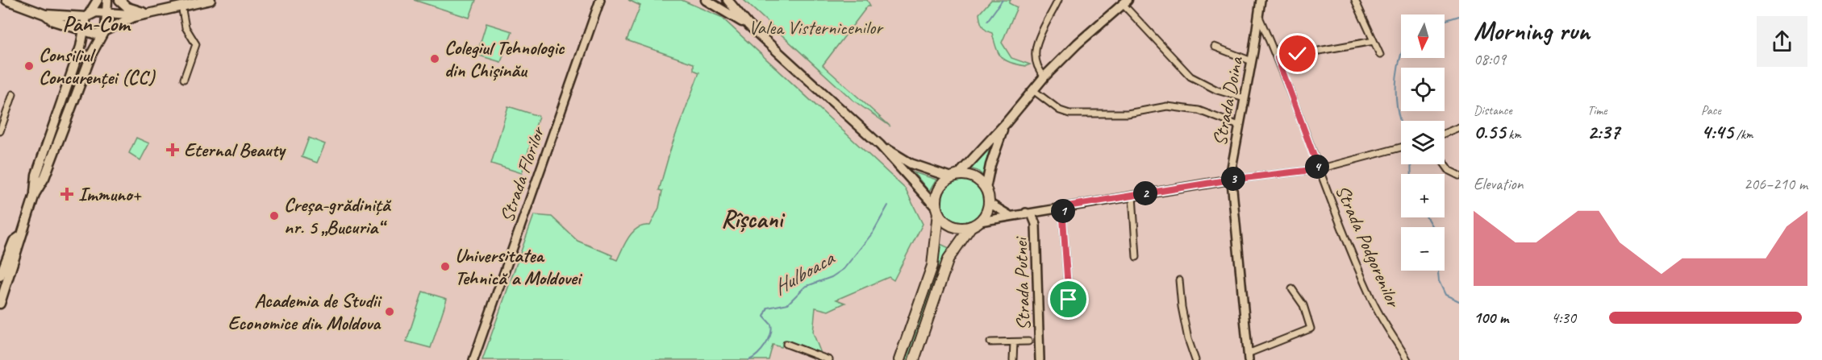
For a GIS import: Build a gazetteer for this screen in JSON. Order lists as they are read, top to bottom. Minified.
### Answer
{"streets":{"main road":["Strada Doina","Strada Florilor","Strada Putnei"],"street":["Strada Podgorenilor"]},"crossings":[["Strada Doina","Strada Podgorenilor"]],"districts":["Pan-Com","Rîșcani"],"water":["Hulboaca"],"parks":["Valea Visternicenilor"],"places":{"other":["Colegiul Tehnologic din Chișinău","Consiliul Concurenței (СС)","Creșa-grădiniță nr. 5 „Bucuria“","Universitatea Tehnică a Moldovei","Academia de Studii Economice din Moldova"],"health":["Eternal Beauty","Immuno+"]},"north":"bottom","page":{"heading":["Morning run","08:09"],"map_buttons":["+","−"],"stats":[["Distance","0.55 km"],["Time","2:37"],["Pace","4:45 /km"]],"pins":["4","3","2","1"],"chart":["Elevation","206–210 m"],"list":[{"name":"100 m","note":"4:30"}]}}
